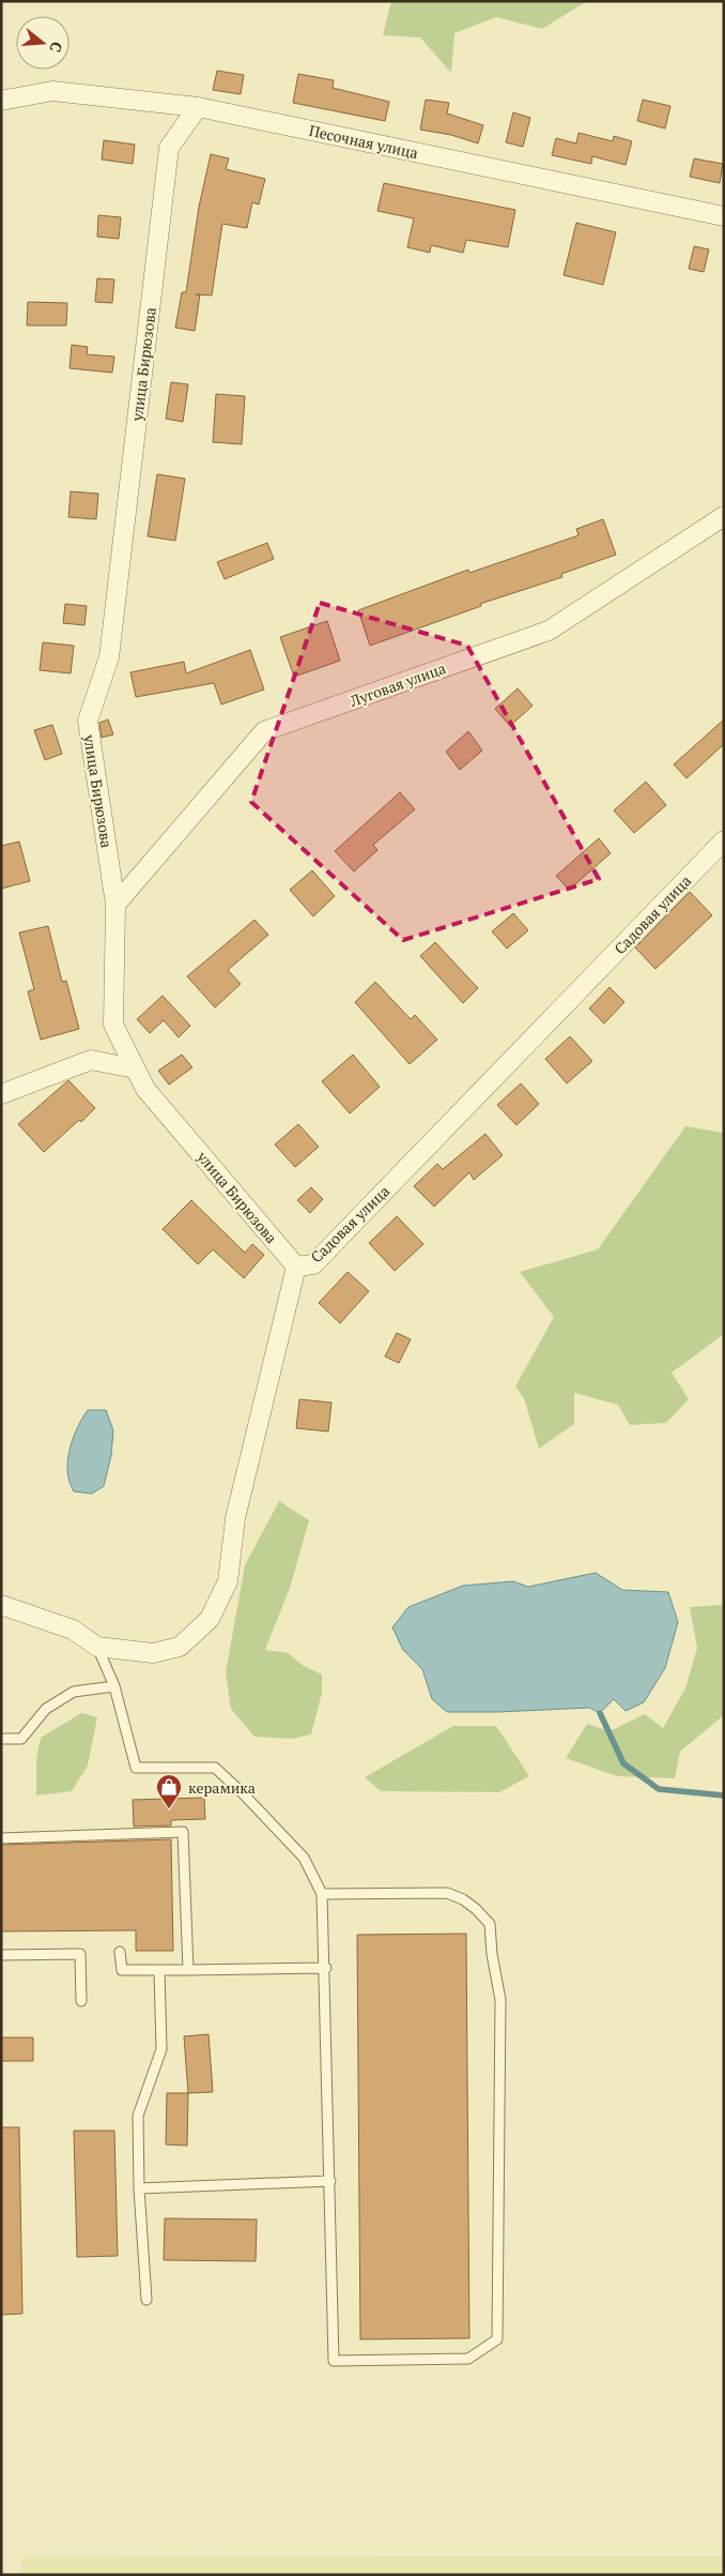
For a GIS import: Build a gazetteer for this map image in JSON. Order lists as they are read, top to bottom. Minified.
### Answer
{"streets":{"street":["Песочная улица","улица Бирюзова","Луговая улица","Садовая улица"]},"crossings":[["Песочная улица","улица Бирюзова"],["улица Бирюзова","Луговая улица"],["улица Бирюзова","Садовая улица"]],"places":{"shop":["керамика"]},"north":"right"}
